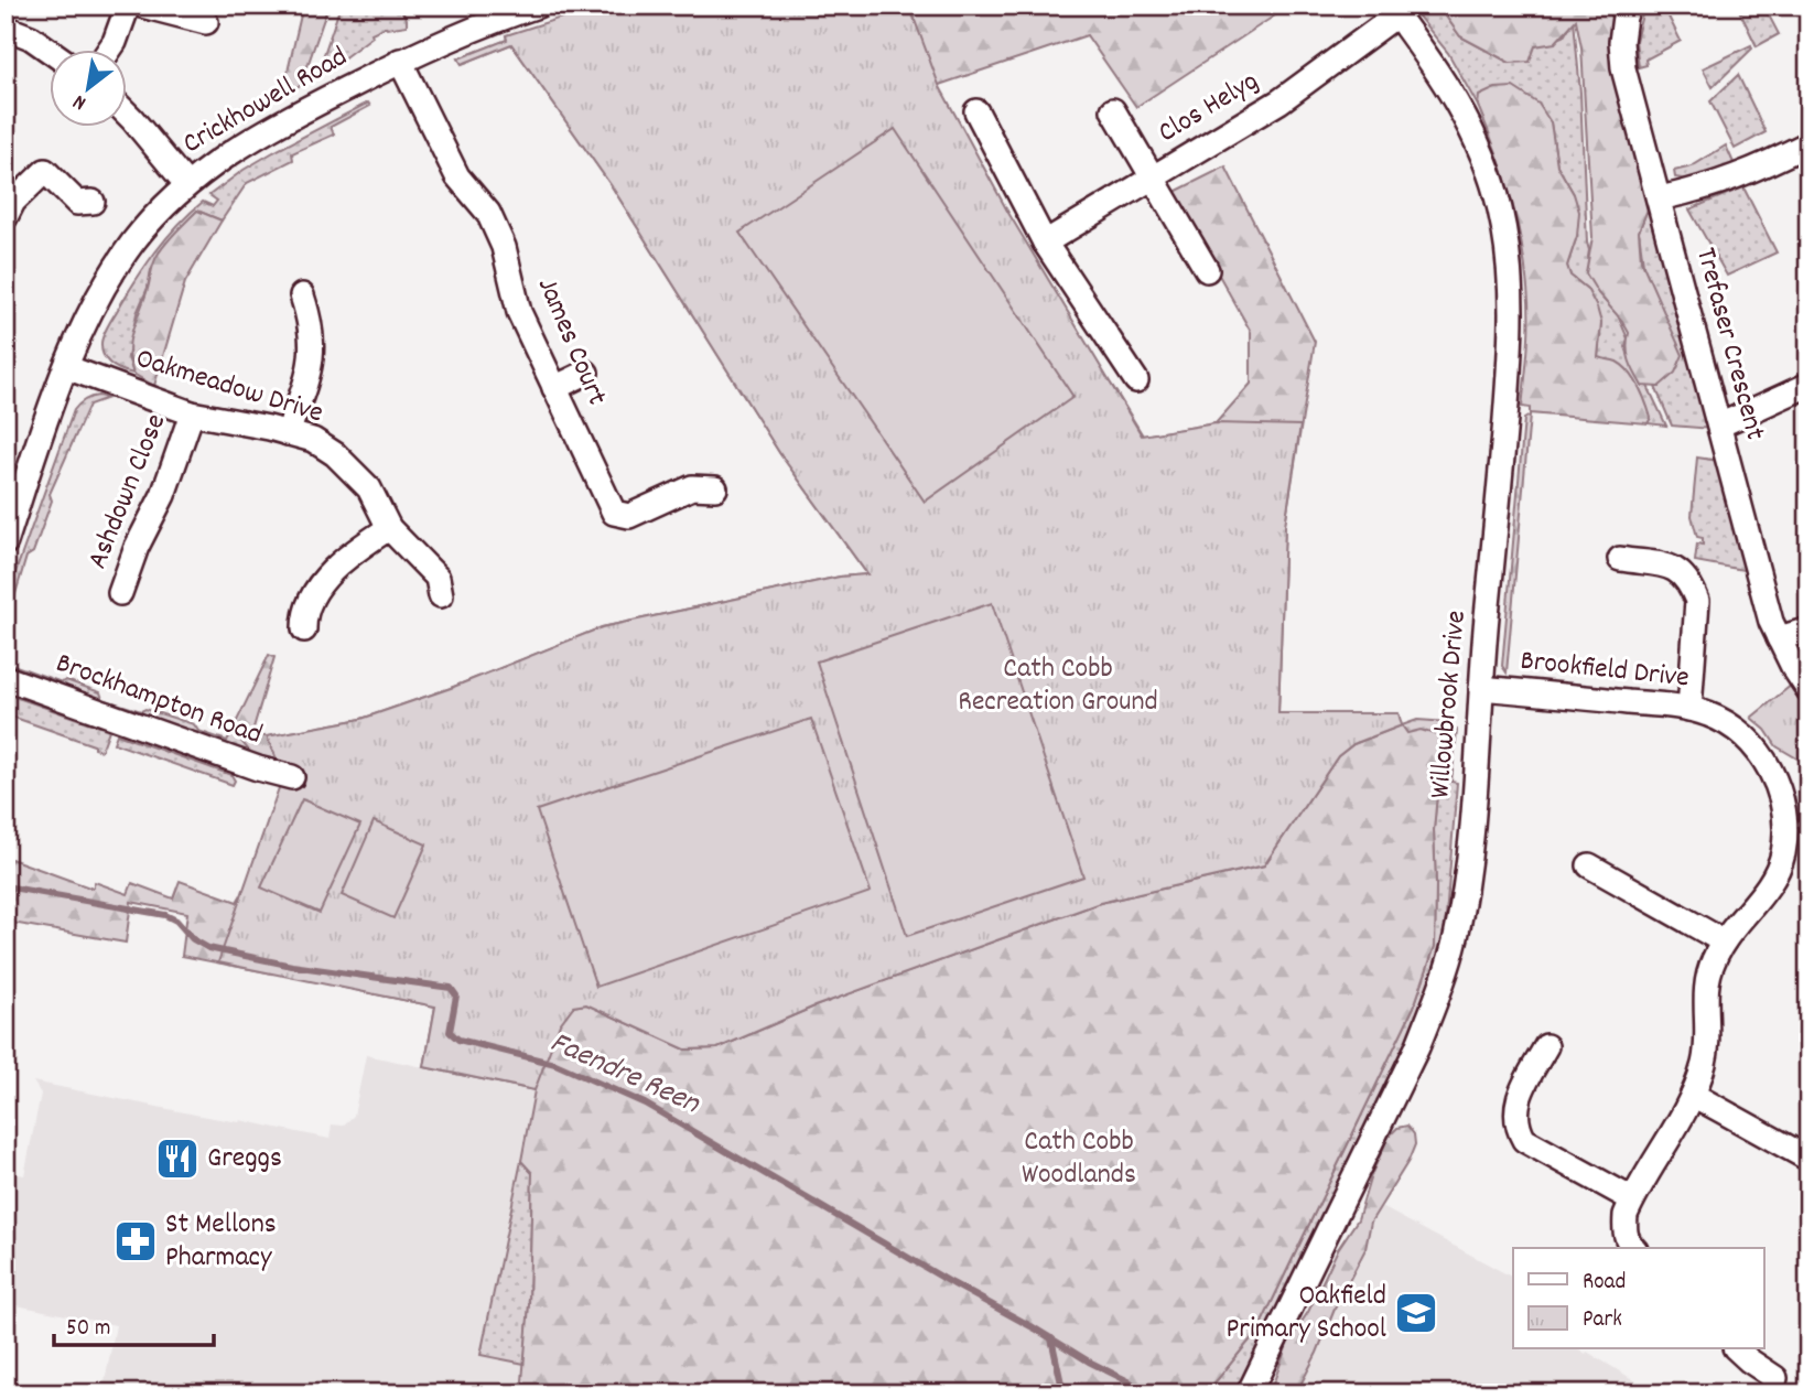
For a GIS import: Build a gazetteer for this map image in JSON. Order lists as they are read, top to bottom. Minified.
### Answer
{"streets":{"street":["Crickhowell Road","Clos Helyg","James Court","Trefaser Crescent","Oakmeadow Drive","Ashdown Close","Brookfield Drive","Brockhampton Road","Willowbrook Drive"]},"crossings":[["Crickhowell Road","James Court"],["Crickhowell Road","Oakmeadow Drive"],["Clos Helyg","Willowbrook Drive"],["Oakmeadow Drive","Ashdown Close"],["Brookfield Drive","Willowbrook Drive"]],"water":["Faendre Reen"],"parks":["Cath Cobb Recreation Ground","Cath Cobb Woodlands"],"places":{"restaurant":["Greggs"],"pharmacy":["St Mellons Pharmacy"],"school or university":["Oakfield Primary School"]},"legend":["Road","Park"],"scale_bar":"50 m","north":"bottom left"}
